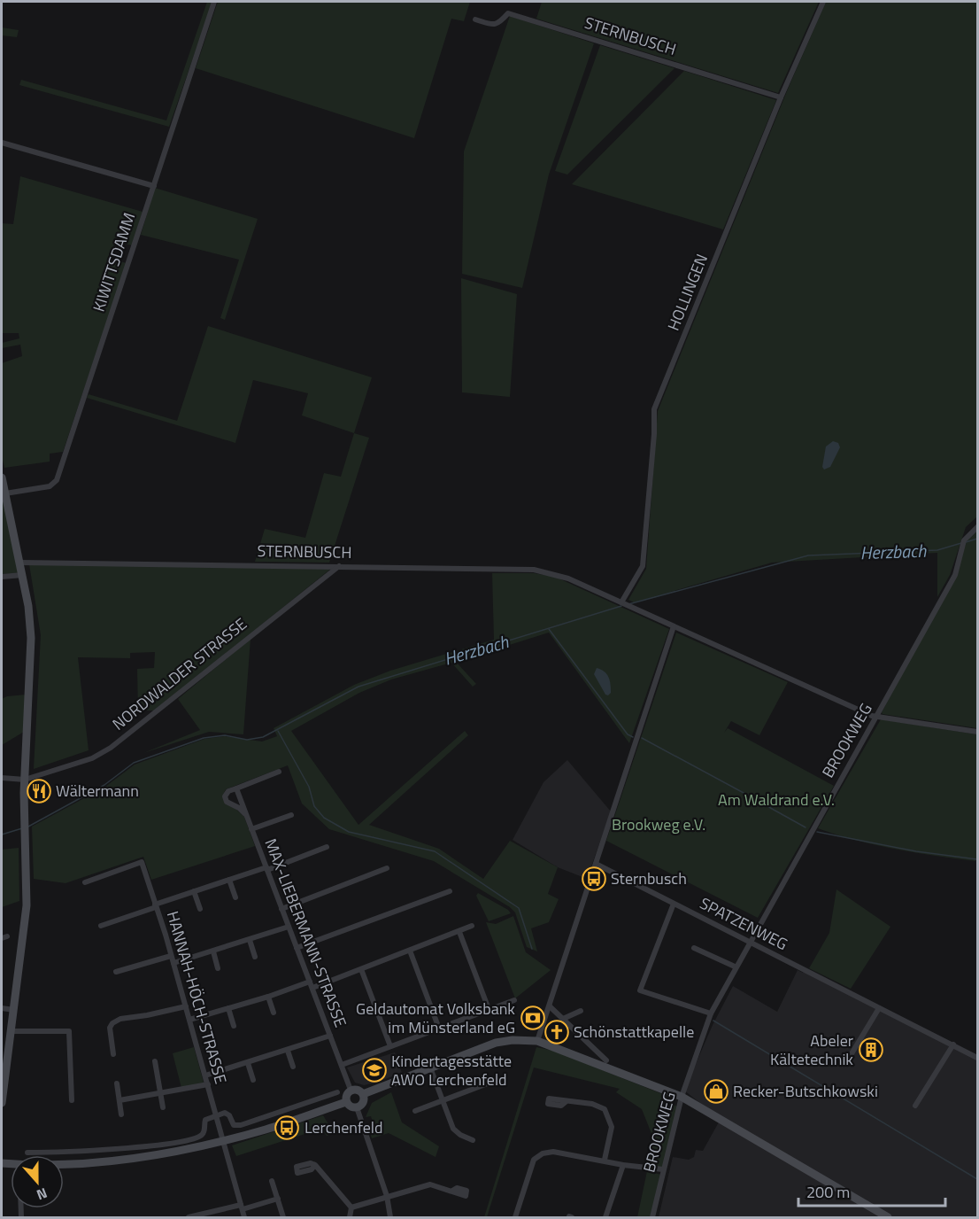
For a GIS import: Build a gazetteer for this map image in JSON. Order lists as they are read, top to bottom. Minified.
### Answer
{"streets":{"street":["STERNBUSCH","KIWITTSDAMM","HOLLINGEN","NORDWALDER STRASSE","BROOKWEG","SPATZENWEG","MAX-LIEBERMANN-STRASSE","HANNAH-HÖCH-STRASSE"]},"crossings":[["STERNBUSCH","HOLLINGEN"],["STERNBUSCH","NORDWALDER STRASSE"],["STERNBUSCH","BROOKWEG"],["BROOKWEG","SPATZENWEG"]],"water":["Herzbach"],"parks":["Am Waldrand e.V.","Brookweg e.V."],"places":{"restaurant":["Wältermann"],"bus stop":["Sternbusch","Lerchenfeld"],"bank":["Geldautomat Volksbank im Münsterland eG"],"church":["Schönstattkapelle"],"building":["Abeler Kältetechnik"],"school or university":["Kindertagesstätte AWO Lerchenfeld"],"shop":["Recker-Butschkowski"]},"scale_bar":"200 m","north":"bottom"}
